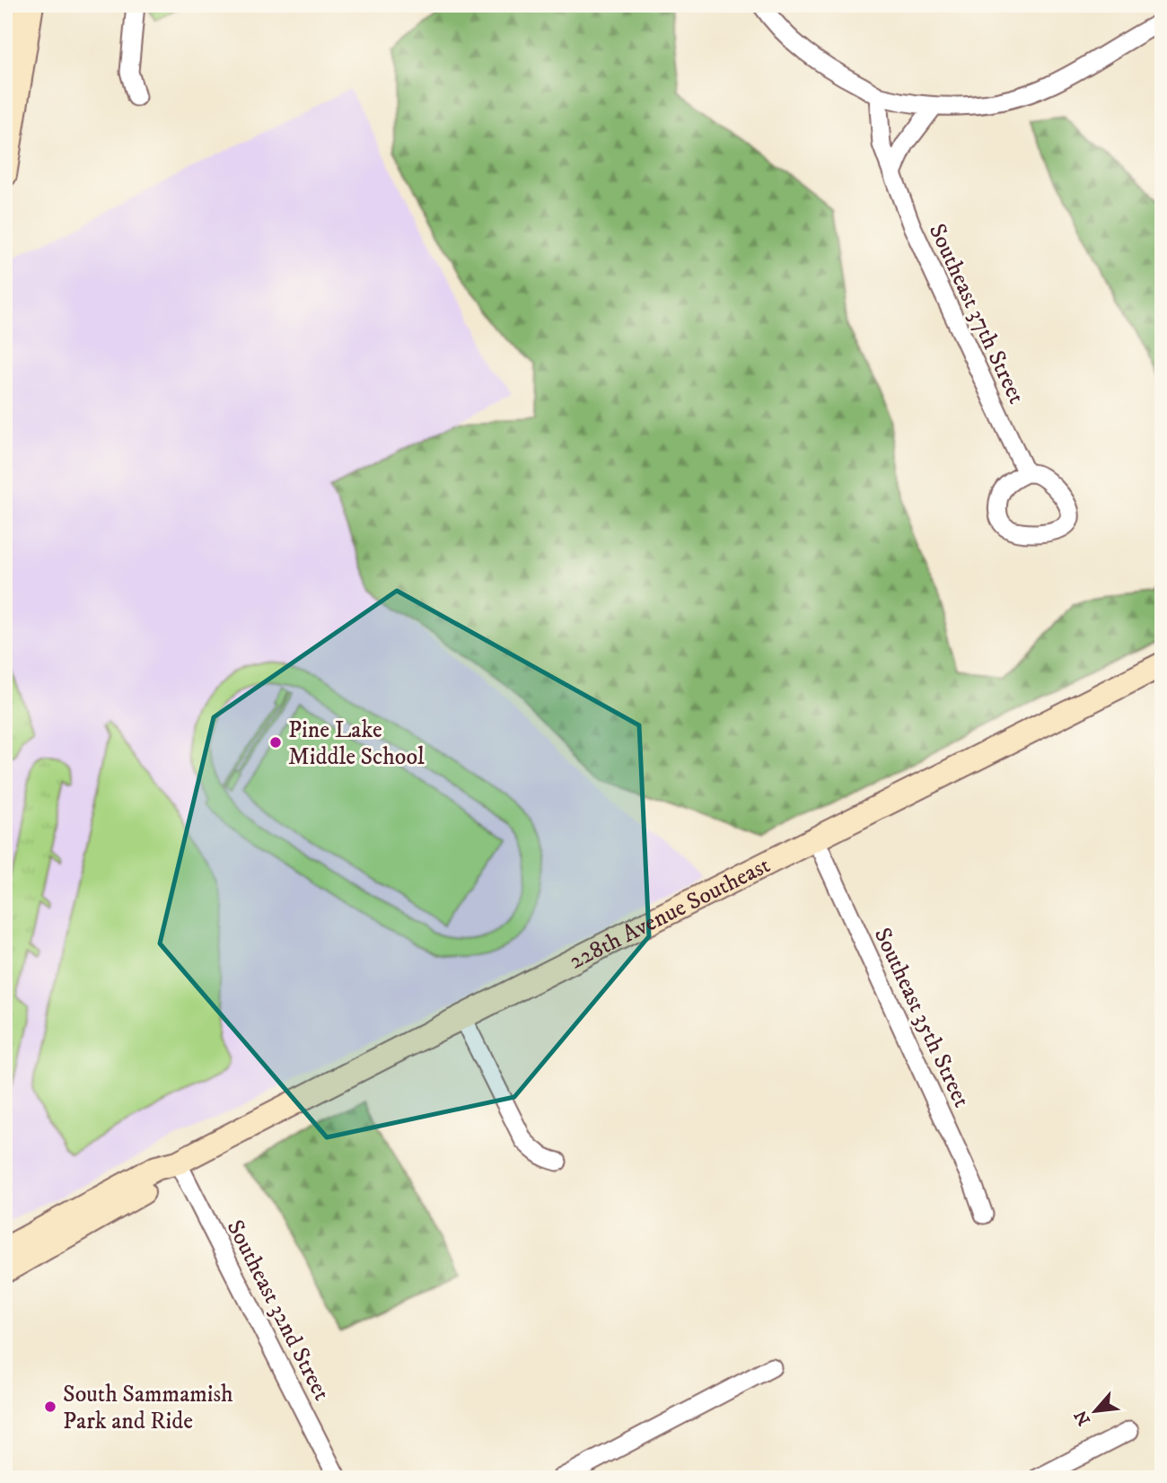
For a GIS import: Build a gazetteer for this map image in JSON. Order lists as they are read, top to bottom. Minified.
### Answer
{"streets":{"main road":["228th Avenue Southeast"],"street":["Southeast 37th Street","Southeast 35th Street","Southeast 32nd Street"]},"crossings":[["228th Avenue Southeast","Southeast 35th Street"],["228th Avenue Southeast","Southeast 32nd Street"]],"places":["Pine Lake Middle School","South Sammamish Park and Ride"],"north":"bottom left"}
